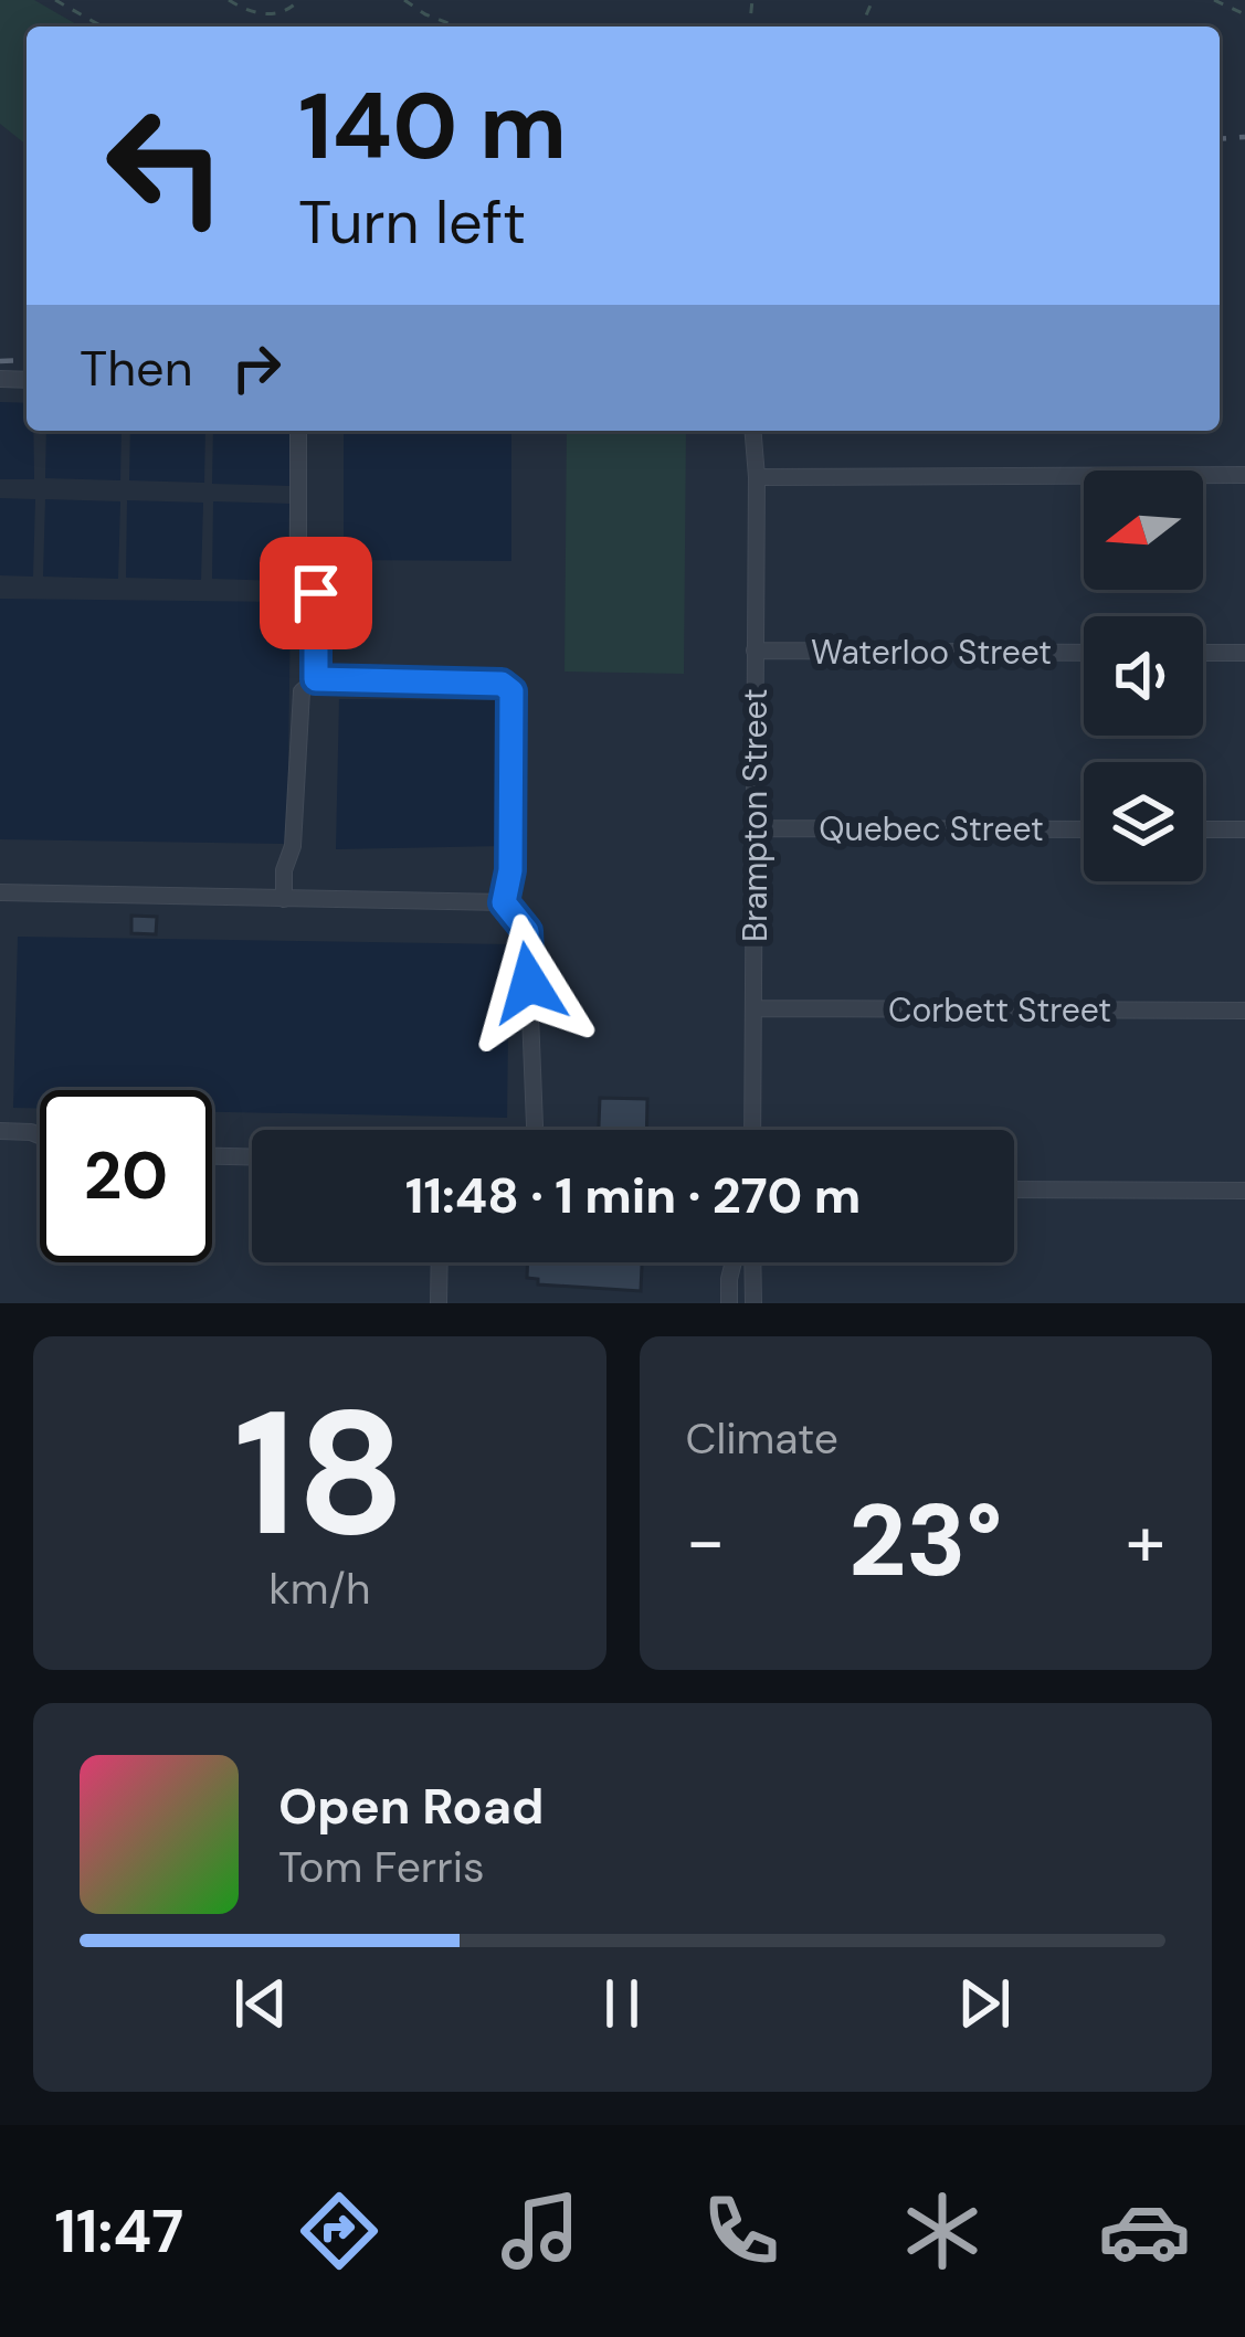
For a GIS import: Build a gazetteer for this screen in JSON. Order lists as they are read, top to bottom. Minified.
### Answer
{"streets":{"street":["Waterloo Street","Brampton Street","Quebec Street","Corbett Street"]},"crossings":[["Waterloo Street","Brampton Street"],["Brampton Street","Quebec Street"],["Brampton Street","Corbett Street"]],"north":"left","page":{"turn":["140 m","Turn left"],"then":"Then","limit":"20","trip":"11:48 · 1 min · 270 m","tile":[["18","km/h"],"Climate"],"heat":["−","23°","+"],"song":["Open Road","Tom Ferris"],"tabs":"11:47"}}
